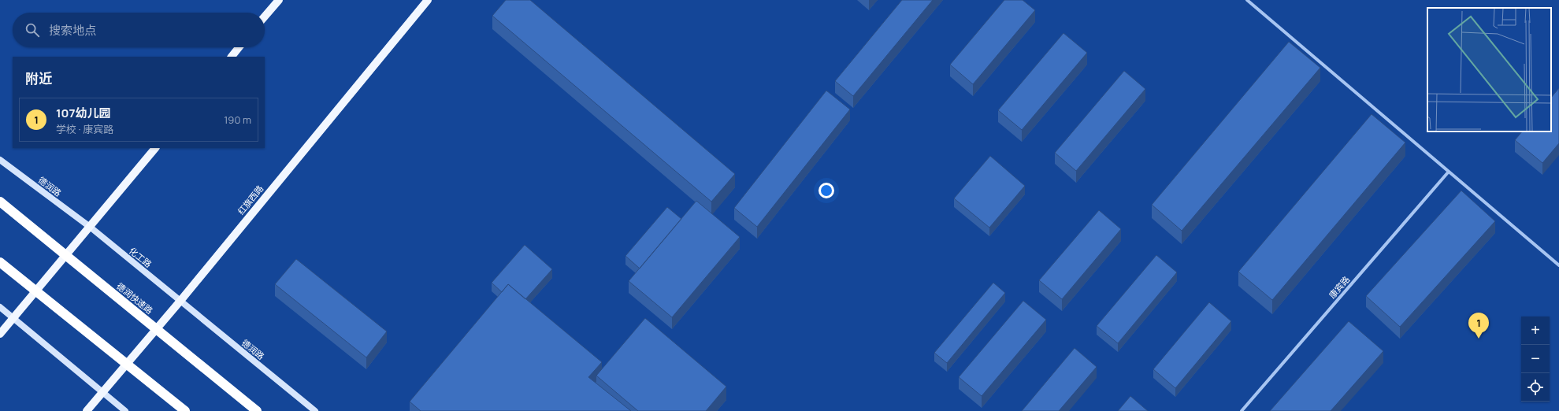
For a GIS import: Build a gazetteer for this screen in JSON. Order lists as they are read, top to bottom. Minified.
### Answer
{"streets":{"highway":["德润快速路"],"main road":["德润路","红旗西路","化工路"],"street":["康宾路"]},"crossings":[["德润路","红旗西路"],["德润路","化工路"],["红旗西路","化工路"]],"page":{"search":"搜索地点","heading":"附近","list":[{"mark":"1","name":"107幼儿园","note":"学校 · 康宾路","value":"190 m"}],"pins":"1","map_buttons":["+","−"]}}
